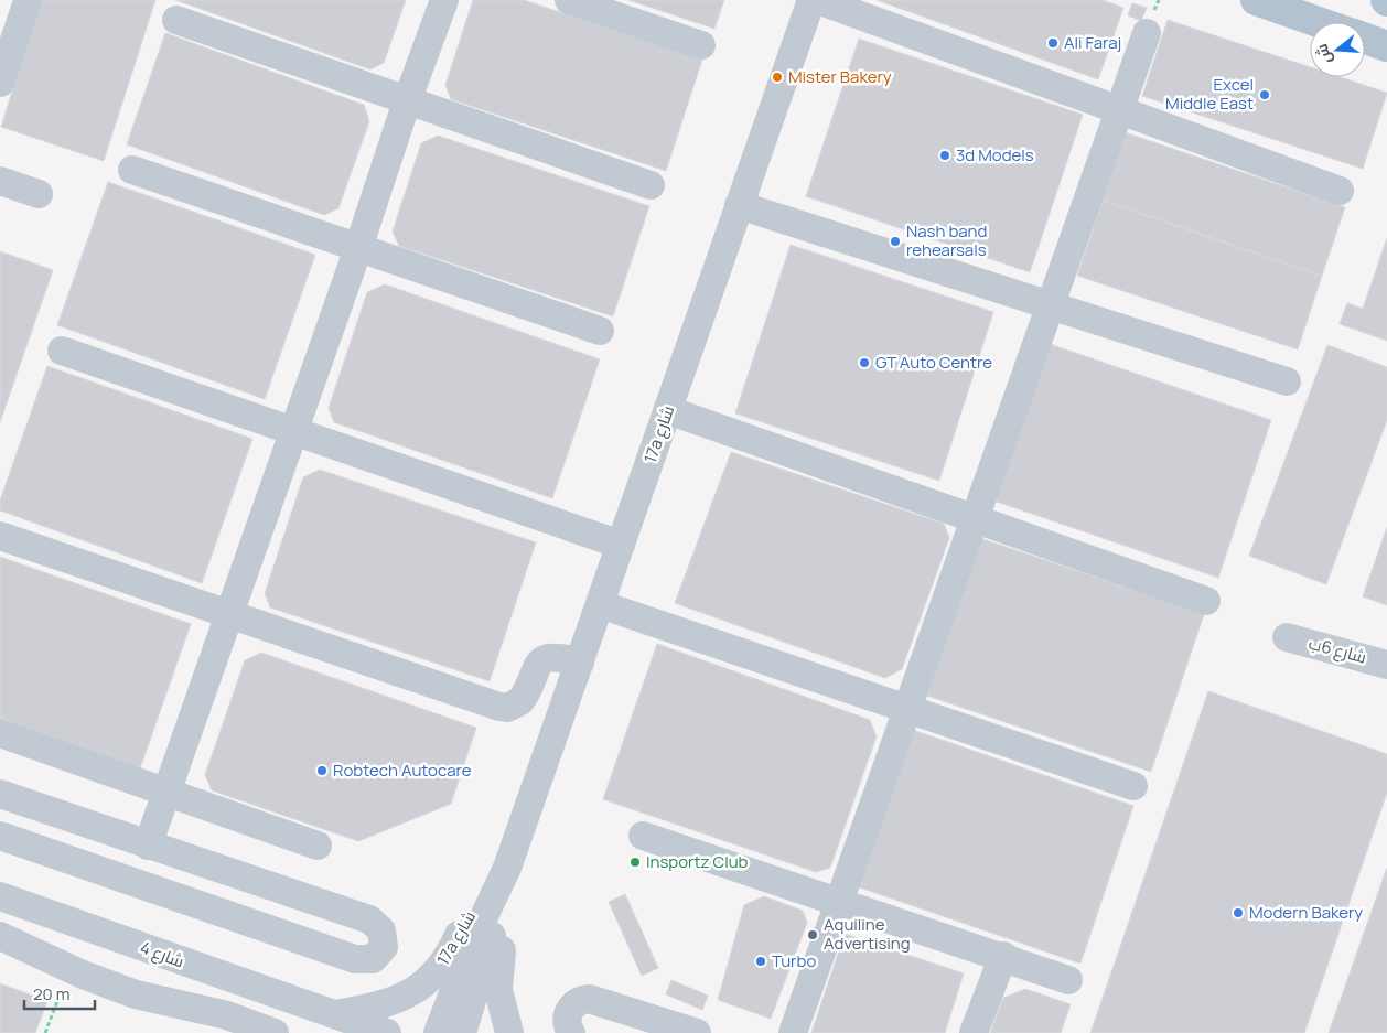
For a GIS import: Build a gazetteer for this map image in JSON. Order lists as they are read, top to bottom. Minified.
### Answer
{"streets":{"street":["17a شارع","شارع 6ب","شارع 4"]},"crossings":[["17a شارع","شارع 4"]],"places":["Ali Faraj","Mister Bakery","Excel Middle East","3d Models","Nash band rehearsals","GT Auto Centre","Robtech Autocare","Insportz Club","Modern Bakery","Aquiline Advertising","Turbo"],"scale_bar":"20 m","north":"left"}
